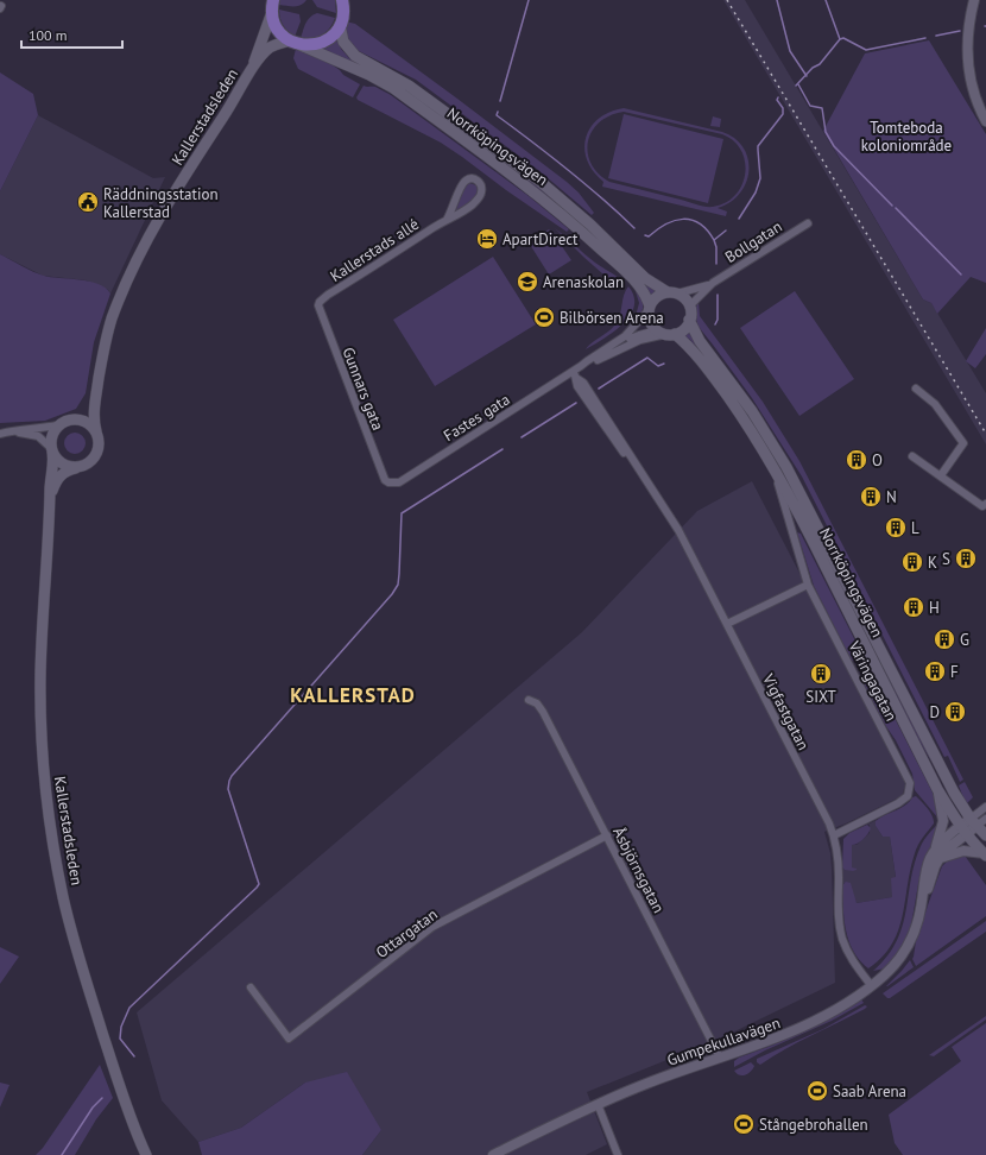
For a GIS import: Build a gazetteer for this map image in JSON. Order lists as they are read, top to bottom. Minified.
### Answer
{"streets":{"main road":["Kallerstadsleden","Norrköpingsvägen"],"street":["Bollgatan","Kallerstads allé","Gunnars gata","Fastes gata","Väringagatan","Vigfastgatan","Åsbjörnsgatan","Ottargatan","Gumpekullavägen"]},"crossings":[["Kallerstadsleden","Norrköpingsvägen"],["Norrköpingsvägen","Bollgatan"],["Norrköpingsvägen","Fastes gata"],["Norrköpingsvägen","Väringagatan"],["Norrköpingsvägen","Gumpekullavägen"],["Bollgatan","Fastes gata"],["Kallerstads allé","Gunnars gata"],["Gunnars gata","Fastes gata"],["Fastes gata","Vigfastgatan"],["Väringagatan","Vigfastgatan"],["Vigfastgatan","Gumpekullavägen"],["Åsbjörnsgatan","Ottargatan"],["Åsbjörnsgatan","Gumpekullavägen"]],"districts":["KALLERSTAD"],"parks":["Tomteboda koloniområde"],"places":{"public building":["Räddningsstation Kallerstad"],"hotel":["ApartDirect"],"school or university":["Arenaskolan"],"sports":["Bilbörsen Arena","Saab Arena","Stångebrohallen"],"building":["O","N","L","S","K","H","G","F","SIXT","D"]},"scale_bar":"100 m"}
